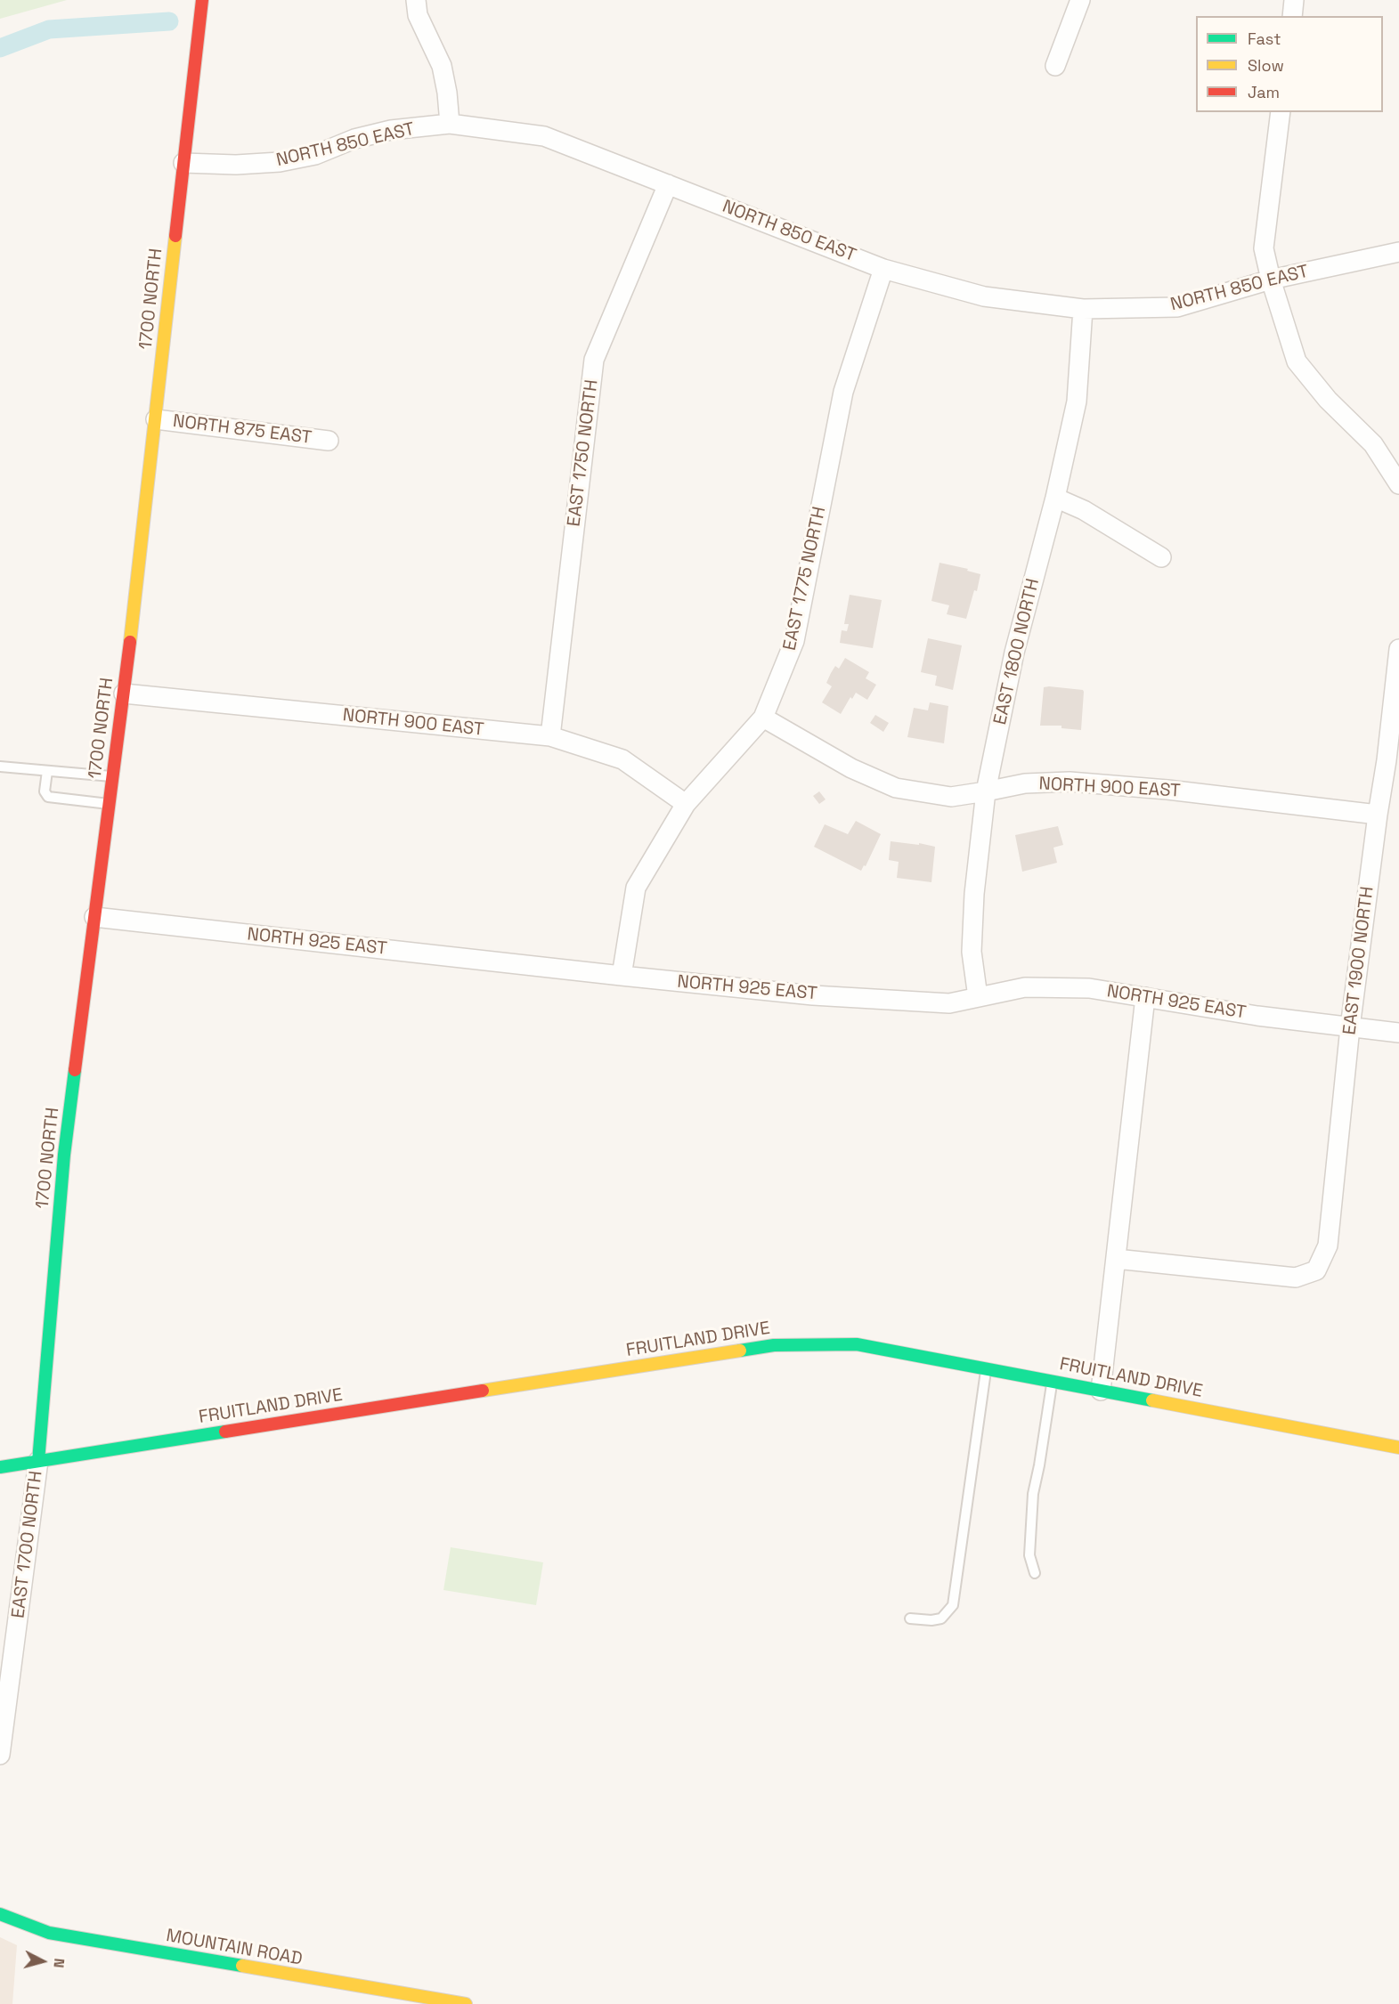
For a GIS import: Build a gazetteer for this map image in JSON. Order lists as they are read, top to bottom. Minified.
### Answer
{"streets":{"street":["NORTH 850 EAST","1700 NORTH","NORTH 875 EAST","EAST 1750 NORTH","EAST 1775 NORTH","EAST 1800 NORTH","NORTH 900 EAST","NORTH 925 EAST","EAST 1900 NORTH","FRUITLAND DRIVE","EAST 1700 NORTH","MOUNTAIN ROAD"]},"crossings":[["NORTH 850 EAST","1700 NORTH"],["NORTH 850 EAST","EAST 1750 NORTH"],["NORTH 850 EAST","EAST 1775 NORTH"],["NORTH 850 EAST","EAST 1800 NORTH"],["1700 NORTH","NORTH 875 EAST"],["1700 NORTH","NORTH 900 EAST"],["1700 NORTH","NORTH 925 EAST"],["1700 NORTH","FRUITLAND DRIVE"],["1700 NORTH","EAST 1700 NORTH"],["EAST 1750 NORTH","NORTH 900 EAST"],["EAST 1775 NORTH","NORTH 900 EAST"],["EAST 1775 NORTH","NORTH 925 EAST"],["EAST 1800 NORTH","NORTH 900 EAST"],["EAST 1800 NORTH","NORTH 925 EAST"],["NORTH 900 EAST","EAST 1900 NORTH"],["NORTH 925 EAST","EAST 1900 NORTH"],["FRUITLAND DRIVE","EAST 1700 NORTH"]],"legend":["Fast","Slow","Jam"],"north":"right"}
